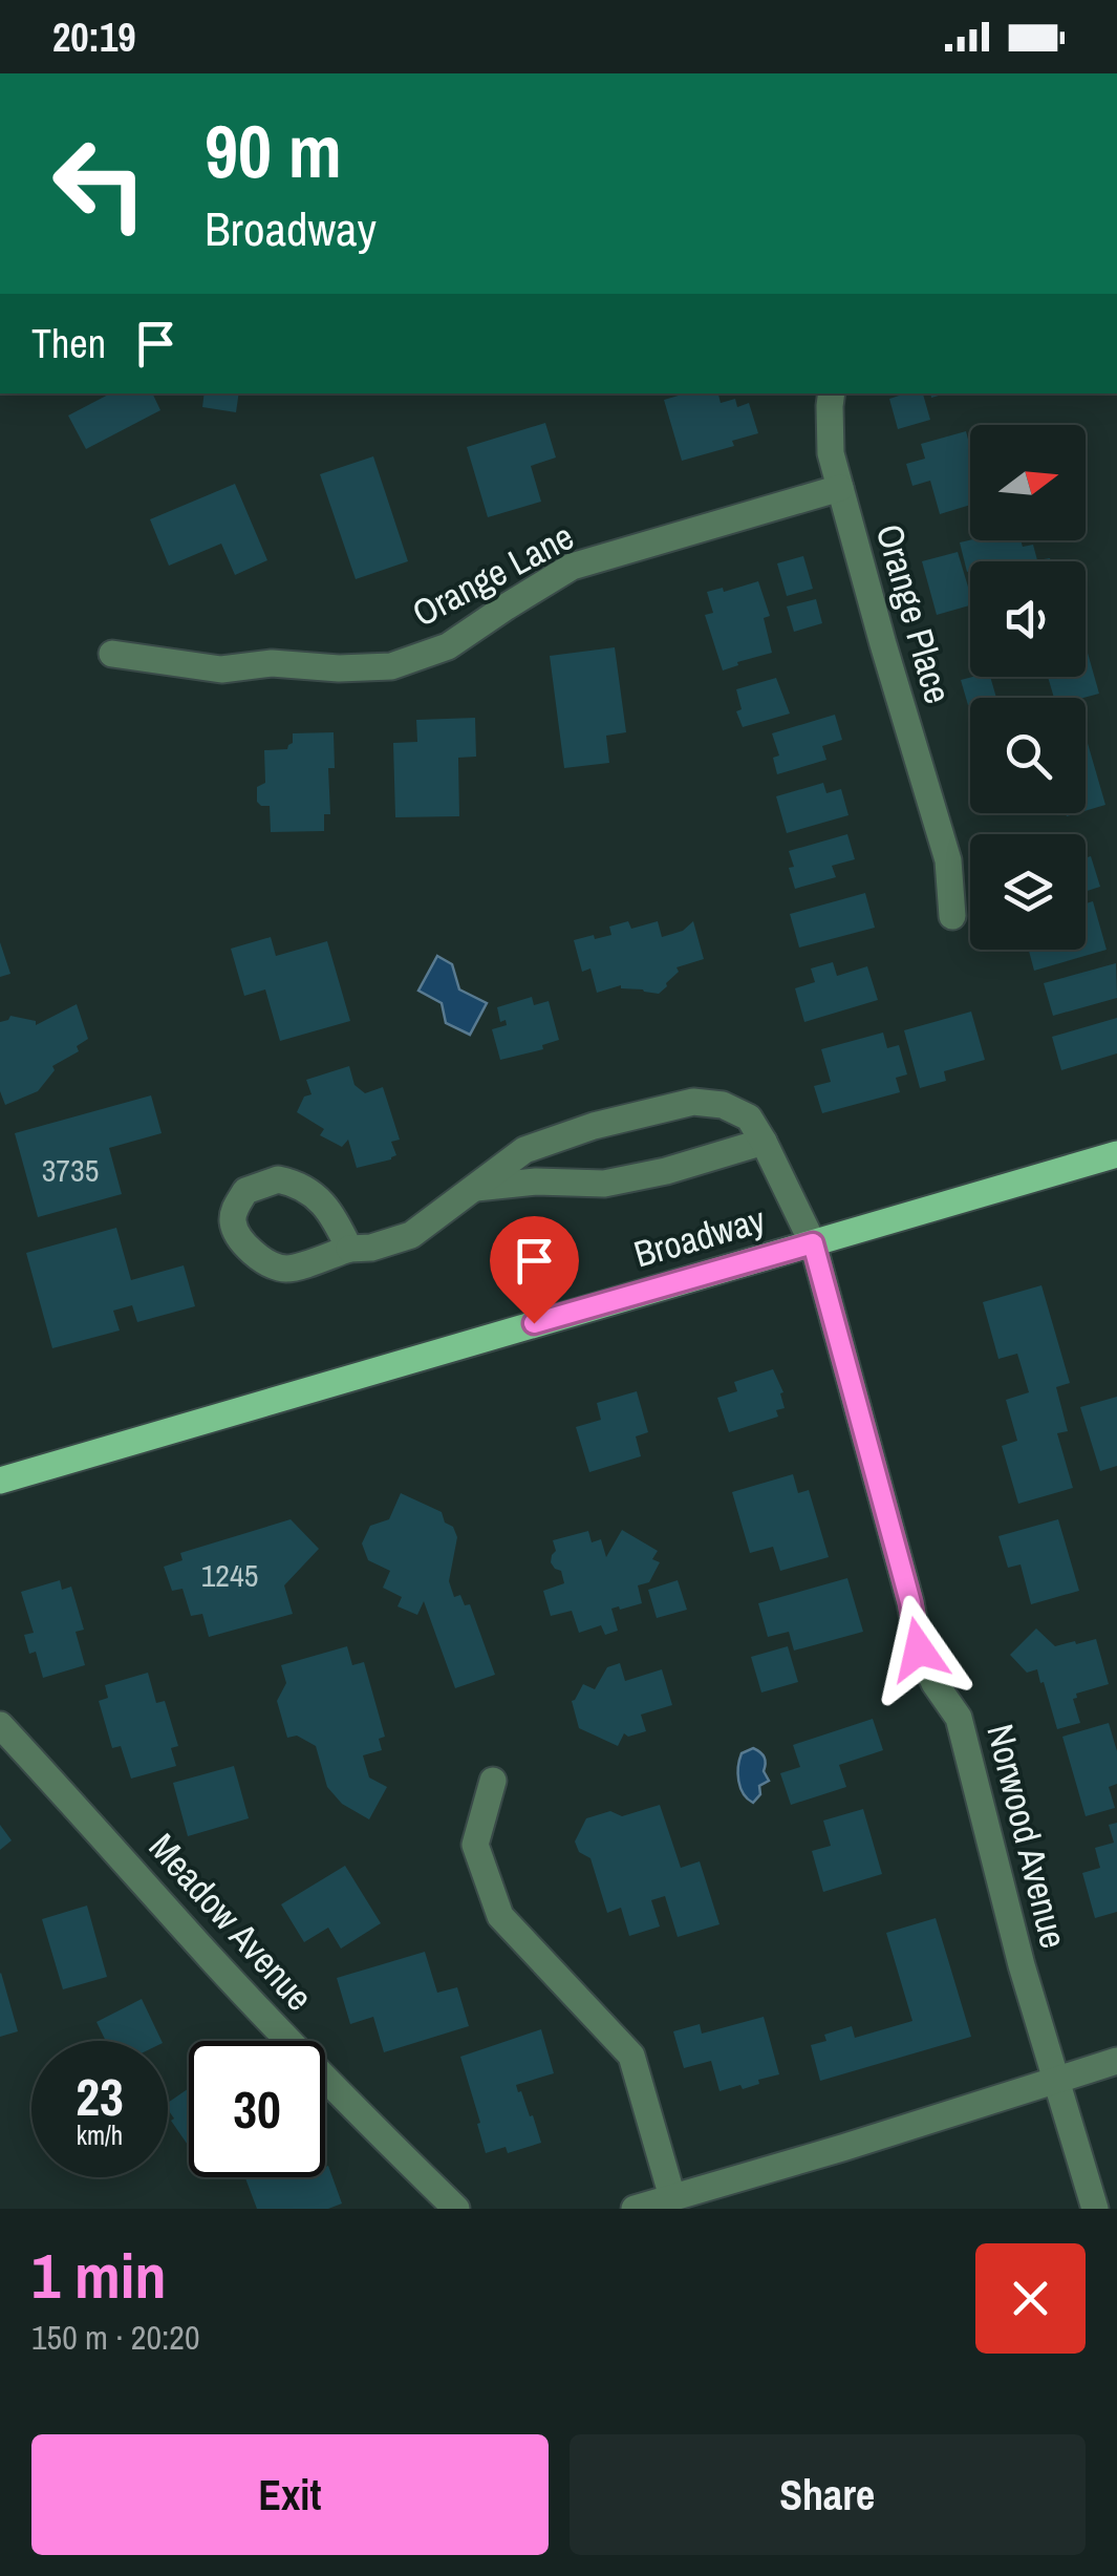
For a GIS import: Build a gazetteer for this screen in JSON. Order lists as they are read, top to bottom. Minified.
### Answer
{"streets":{"main road":["Broadway"],"street":["Orange Lane","Orange Place","Norwood Avenue","Meadow Avenue"]},"crossings":[["Orange Lane","Orange Place"],["Broadway","Norwood Avenue"]],"house_numbers":["3735","1245"],"north":"right","page":{"status":"20:19","turn":["90 m","Broadway"],"then":"Then","speed":"23 km/h","limit":"30","heading":["1 min","150 m · 20:20"],"buttons":["Exit","Share"]}}
